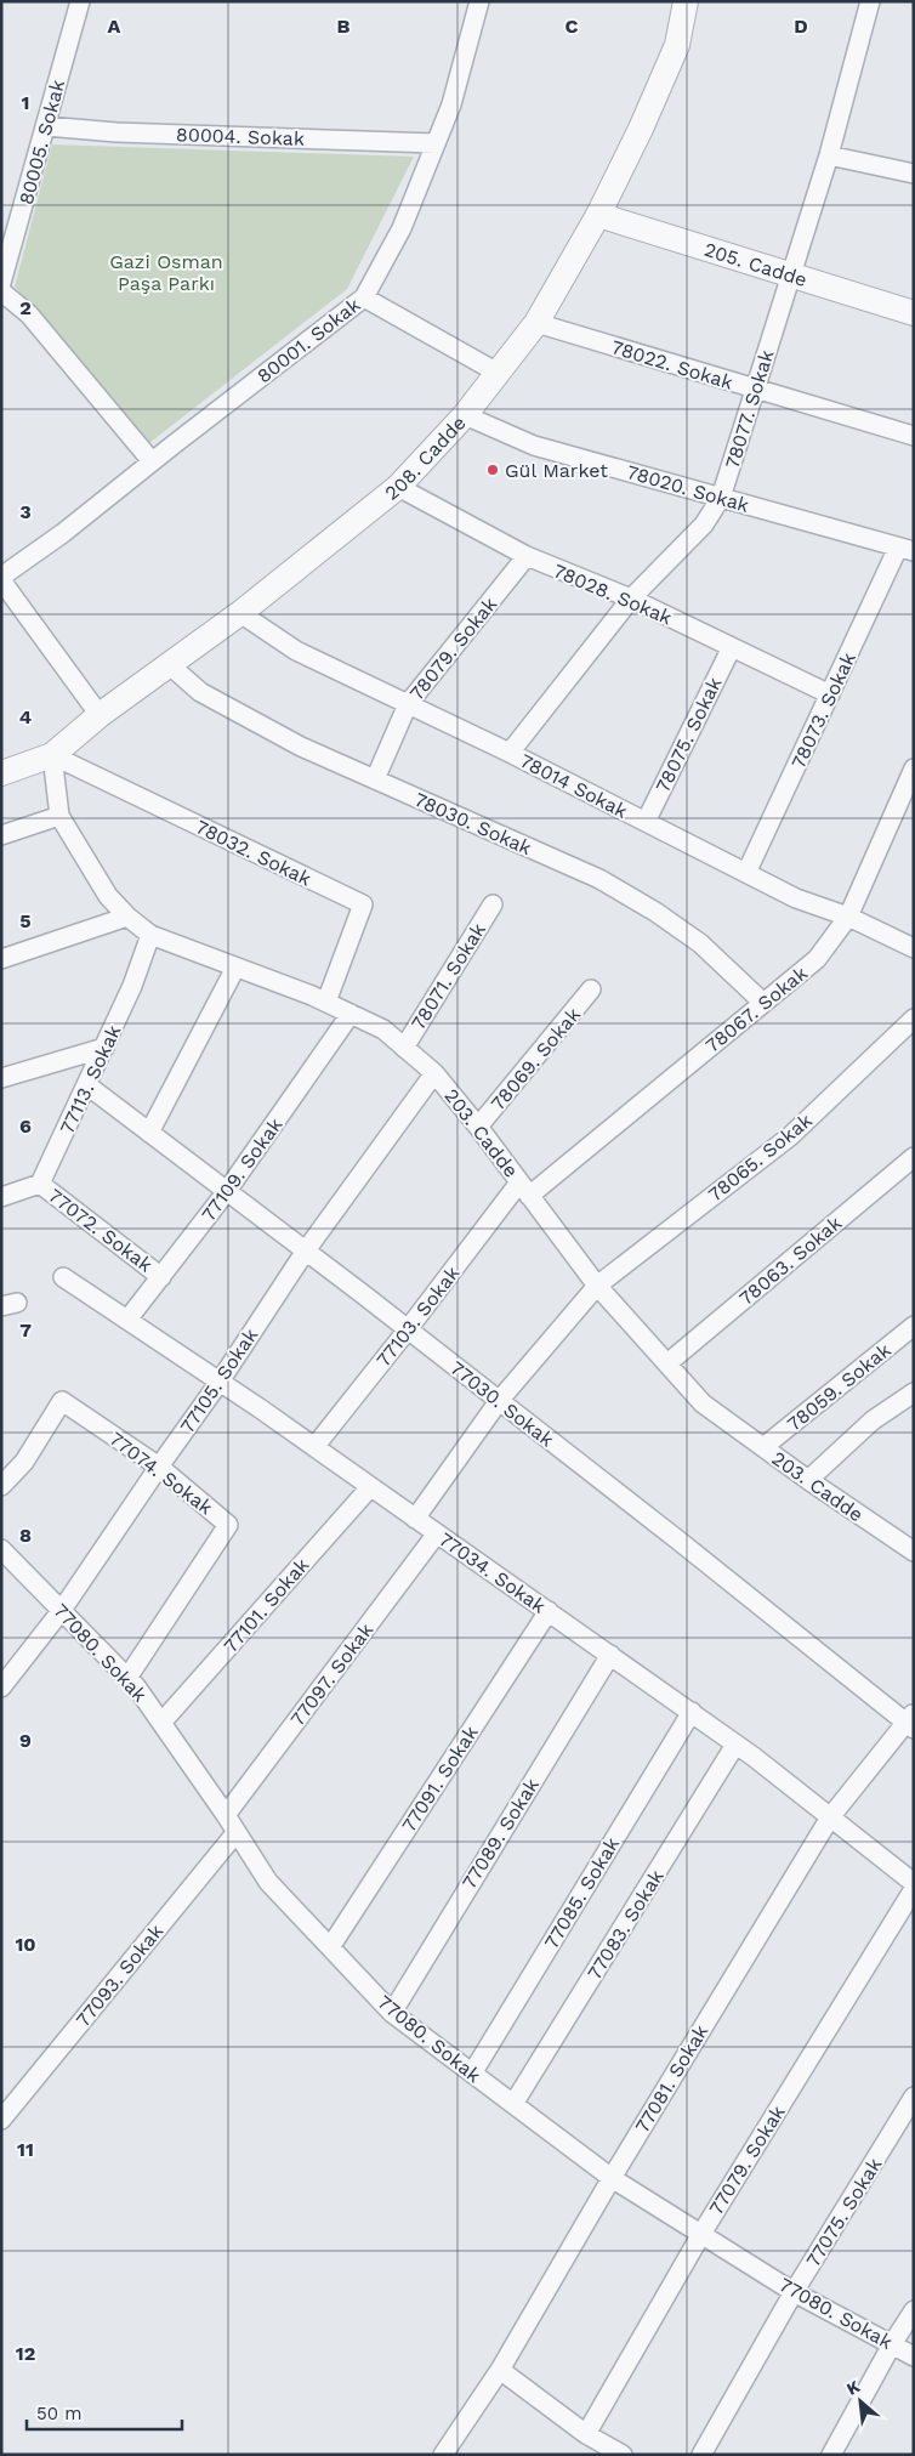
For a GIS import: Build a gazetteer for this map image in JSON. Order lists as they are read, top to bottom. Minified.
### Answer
{"streets":{"street":["80004. Sokak","80005. Sokak","205. Cadde","80001. Sokak","78022. Sokak","78077. Sokak","208. Cadde","78020. Sokak","78028. Sokak","78079. Sokak","78073. Sokak","78075. Sokak","78014 Sokak","78030. Sokak","78032. Sokak","78071. Sokak","78067. Sokak","78069. Sokak","77113. Sokak","203. Cadde","78065. Sokak","77109. Sokak","77072. Sokak","78063. Sokak","77103. Sokak","77105. Sokak","78059. Sokak","77030. Sokak","77074. Sokak","77034. Sokak","77101. Sokak","77080. Sokak","77097. Sokak","77091. Sokak","77089. Sokak","77085. Sokak","77083. Sokak","77093. Sokak","77081. Sokak","77079. Sokak","77075. Sokak"]},"crossings":[["80004. Sokak","80005. Sokak"],["80004. Sokak","80001. Sokak"],["205. Cadde","78077. Sokak"],["205. Cadde","208. Cadde"],["78022. Sokak","78077. Sokak"],["78022. Sokak","208. Cadde"],["78077. Sokak","78020. Sokak"],["78077. Sokak","78028. Sokak"],["78077. Sokak","78014 Sokak"],["208. Cadde","78020. Sokak"],["208. Cadde","78028. Sokak"],["208. Cadde","78014 Sokak"],["208. Cadde","78030. Sokak"],["208. Cadde","78032. Sokak"],["208. Cadde","203. Cadde"],["78020. Sokak","78073. Sokak"],["78028. Sokak","78079. Sokak"],["78028. Sokak","78073. Sokak"],["78028. Sokak","78075. Sokak"],["78079. Sokak","78014 Sokak"],["78079. Sokak","78030. Sokak"],["78073. Sokak","78014 Sokak"],["78075. Sokak","78014 Sokak"],["78014 Sokak","78067. Sokak"],["78030. Sokak","78067. Sokak"],["78032. Sokak","203. Cadde"],["78071. Sokak","203. Cadde"],["78067. Sokak","203. Cadde"],["78067. Sokak","77103. Sokak"],["78069. Sokak","203. Cadde"],["77113. Sokak","203. Cadde"],["77113. Sokak","77072. Sokak"],["77113. Sokak","77030. Sokak"],["203. Cadde","78065. Sokak"],["203. Cadde","77109. Sokak"],["203. Cadde","78063. Sokak"],["203. Cadde","77103. Sokak"],["203. Cadde","77105. Sokak"],["203. Cadde","78059. Sokak"],["77109. Sokak","77072. Sokak"],["77109. Sokak","77030. Sokak"],["77109. Sokak","77034. Sokak"],["77103. Sokak","77030. Sokak"],["77103. Sokak","77034. Sokak"],["77105. Sokak","77030. Sokak"],["77105. Sokak","77074. Sokak"],["77105. Sokak","77034. Sokak"],["77105. Sokak","77080. Sokak"],["77030. Sokak","77081. Sokak"],["77074. Sokak","77080. Sokak"],["77034. Sokak","77101. Sokak"],["77034. Sokak","77097. Sokak"],["77034. Sokak","77091. Sokak"],["77034. Sokak","77089. Sokak"],["77034. Sokak","77085. Sokak"],["77034. Sokak","77083. Sokak"],["77034. Sokak","77081. Sokak"],["77101. Sokak","77080. Sokak"],["77080. Sokak","77097. Sokak"],["77080. Sokak","77091. Sokak"],["77080. Sokak","77089. Sokak"],["77080. Sokak","77085. Sokak"],["77080. Sokak","77083. Sokak"],["77080. Sokak","77093. Sokak"],["77080. Sokak","77081. Sokak"],["77080. Sokak","77079. Sokak"],["77080. Sokak","77075. Sokak"]],"parks":["Gazi Osman Paşa Parkı"],"places":["Gül Market"],"scale_bar":"50 m","north":"top left","grid":{"columns":["A","B","C","D"],"rows":["1","2","3","4","5","6","7","8","9","10","11","12"]}}
